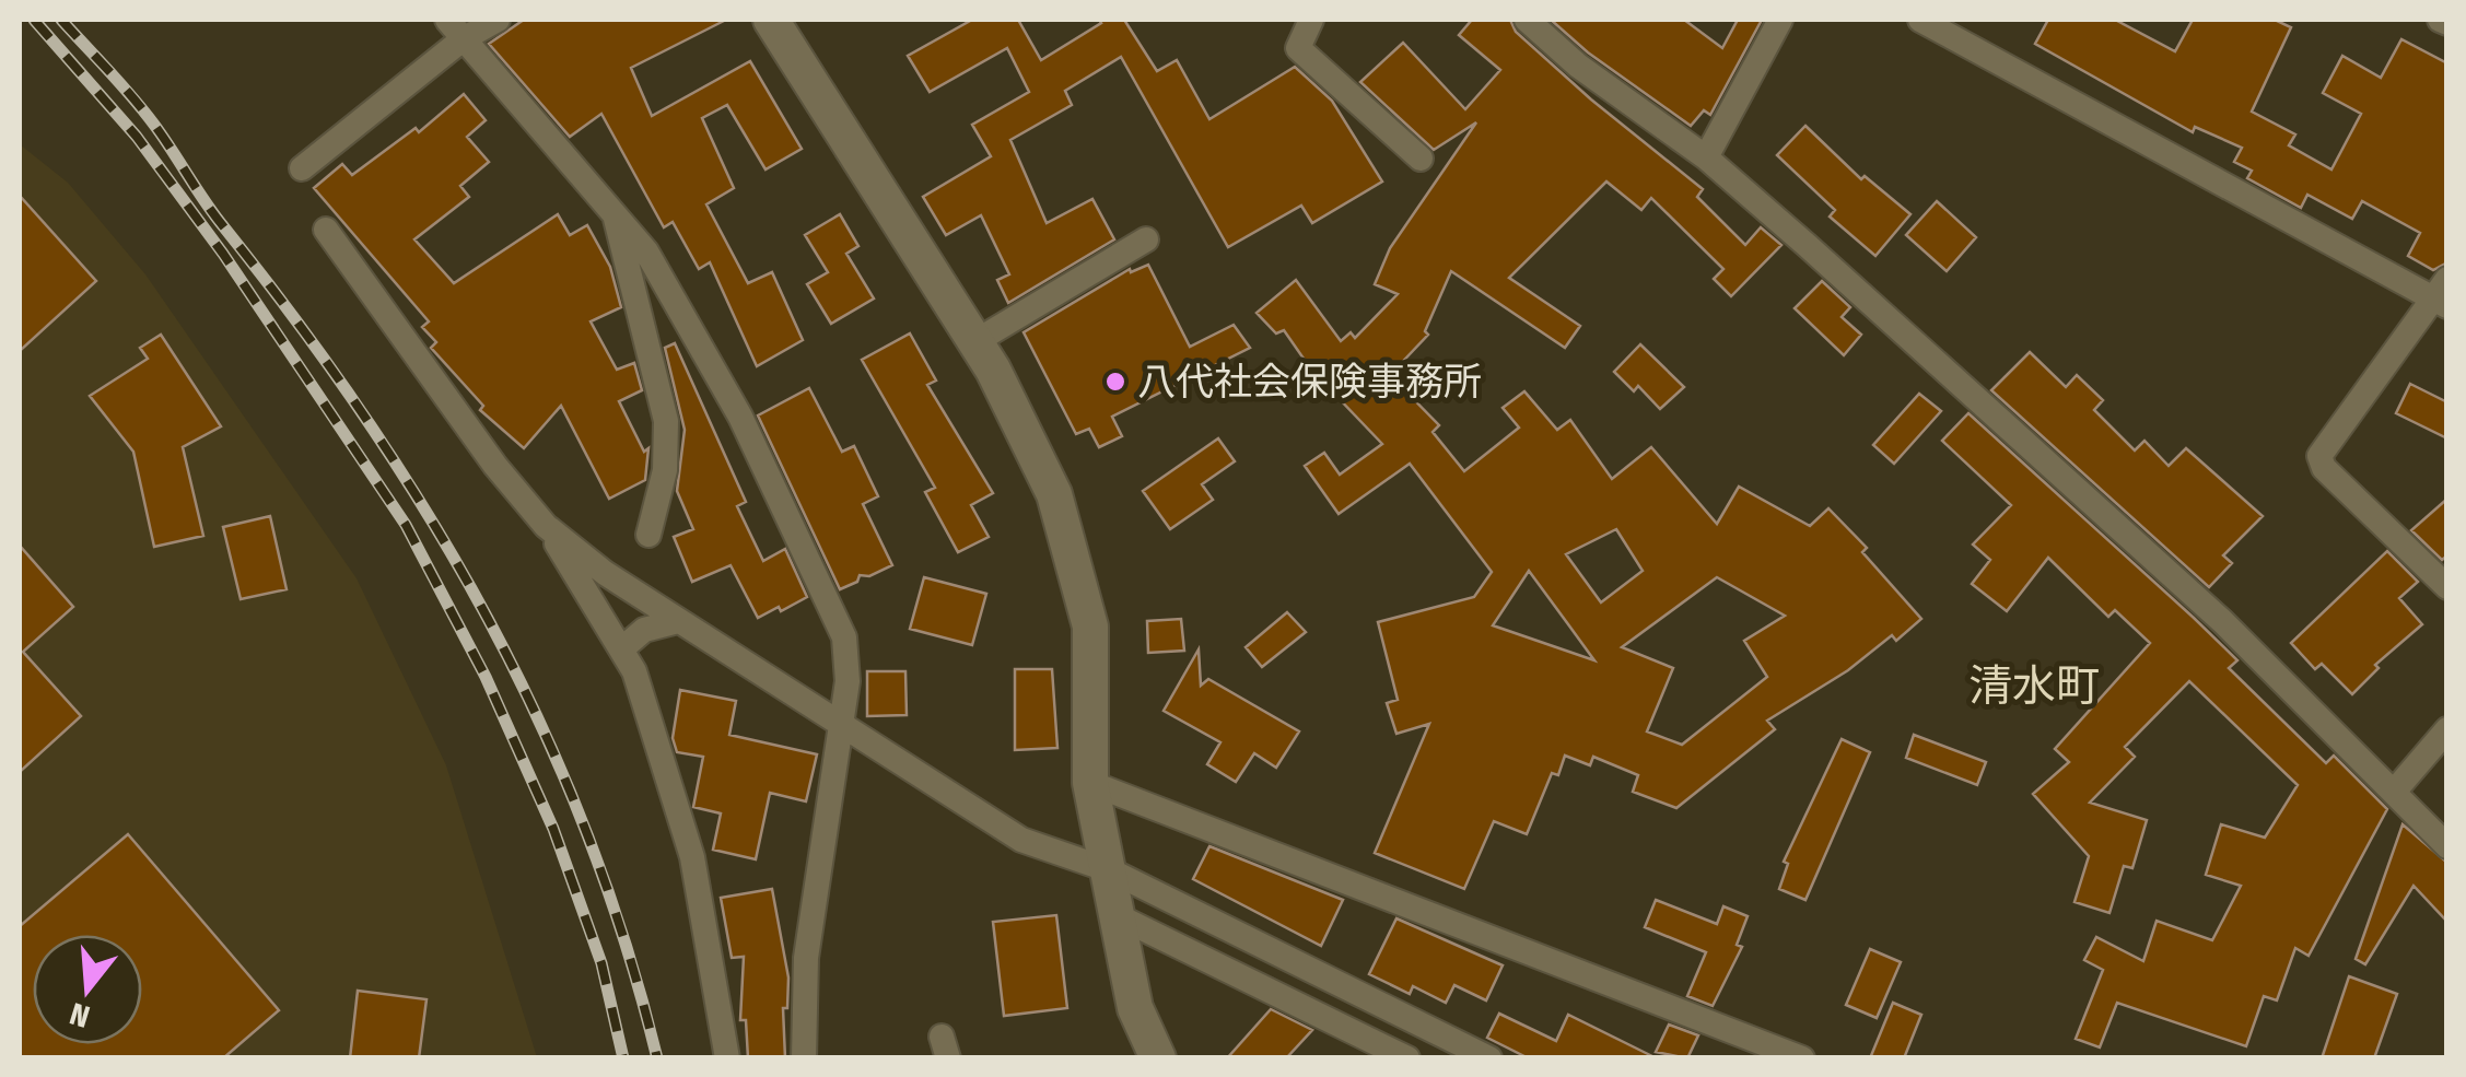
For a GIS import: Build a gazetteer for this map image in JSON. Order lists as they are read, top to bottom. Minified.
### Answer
{"districts":["清水町"],"places":["八代社会保険事務所"],"north":"bottom"}
